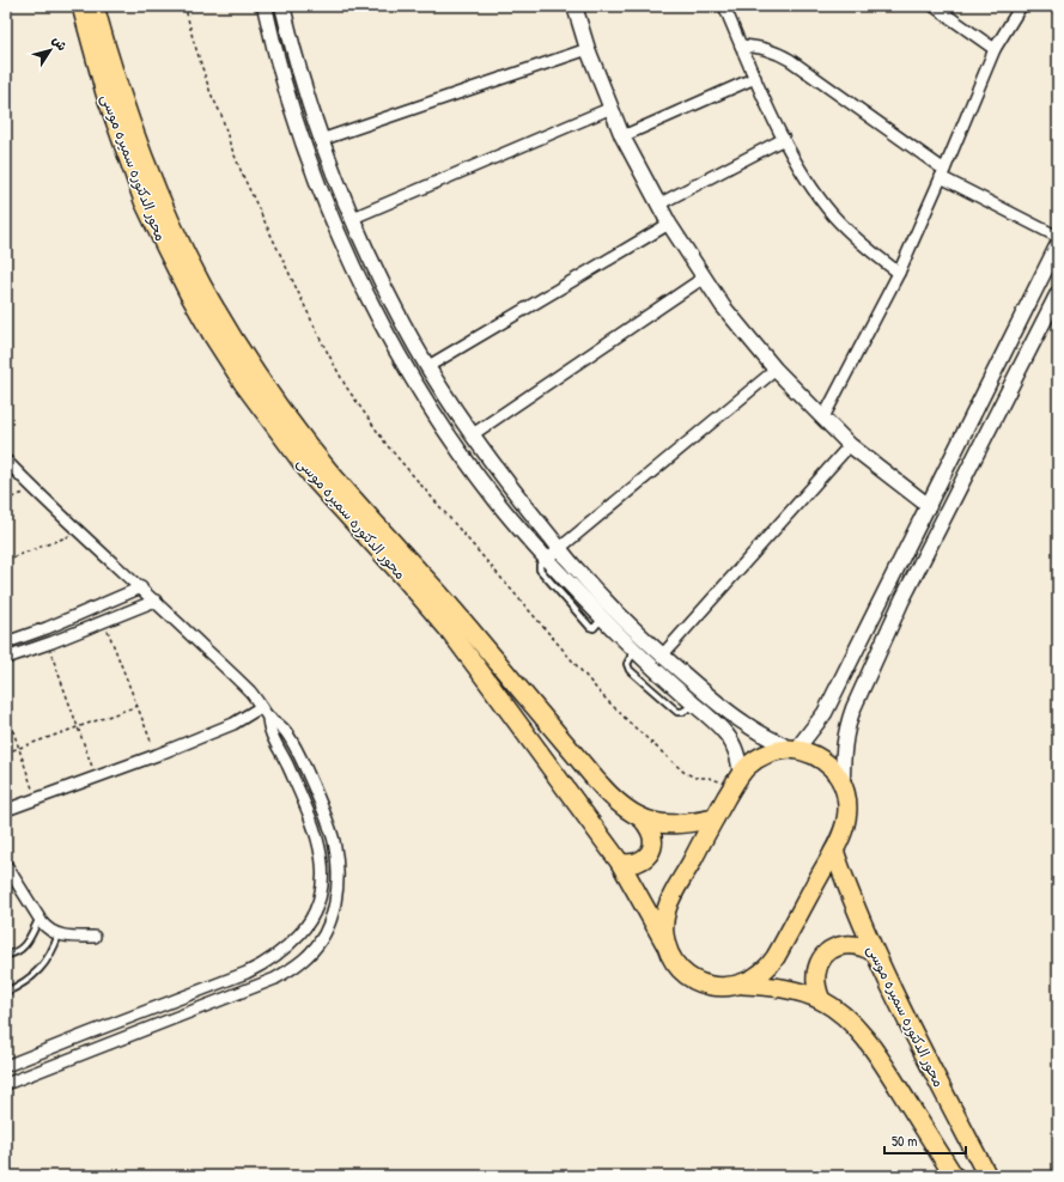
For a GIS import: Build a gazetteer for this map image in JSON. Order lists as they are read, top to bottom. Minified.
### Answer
{"streets":{"main road":["محور الدكتوره سميره موسى"]},"scale_bar":"50 m","north":"top right"}
